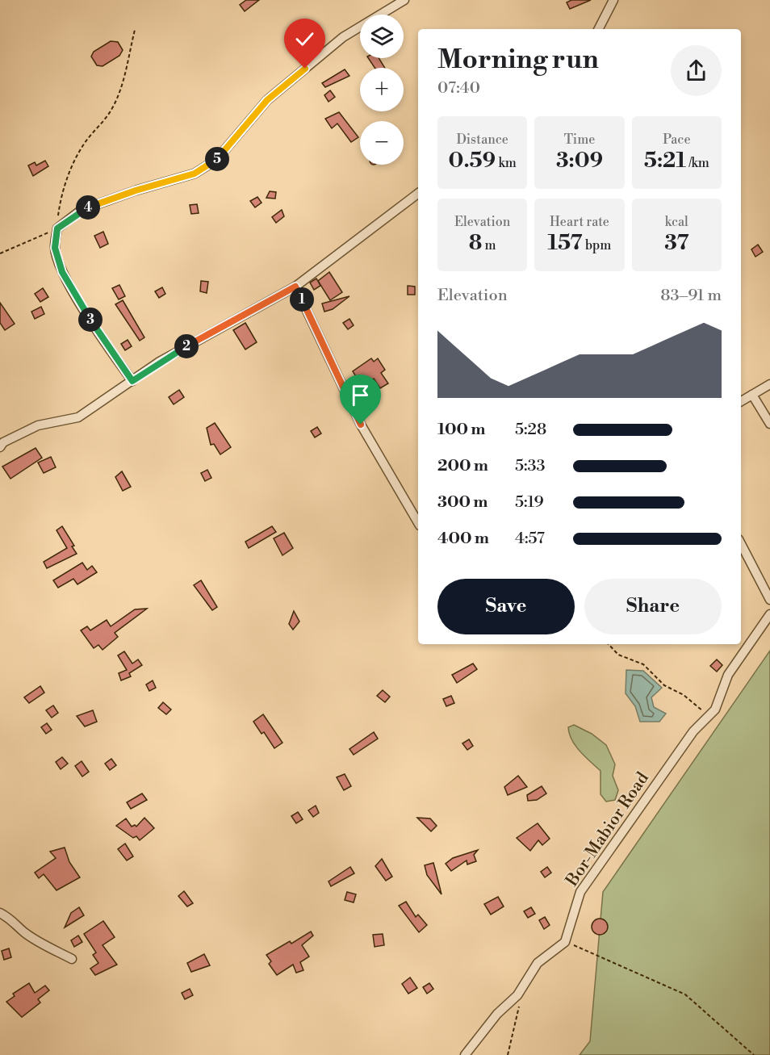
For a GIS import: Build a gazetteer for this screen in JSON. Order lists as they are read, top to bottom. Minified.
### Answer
{"streets":{"street":["Bor-Mabior Road"]},"page":{"map_buttons":["+","−"],"heading":["Morning run","07:40"],"stats":[["Distance","0.59 km"],["Time","3:09"],["Pace","5:21 /km"],["Elevation","8 m"],["Heart rate","157 bpm"],["kcal","37"]],"pins":["5","4","1","3","2"],"chart":["Elevation","83–91 m"],"list":[{"name":"100 m","note":"5:28"},{"name":"200 m","note":"5:33"},{"name":"300 m","note":"5:19"},{"name":"400 m","note":"4:57"}],"buttons":["Save","Share"]}}
